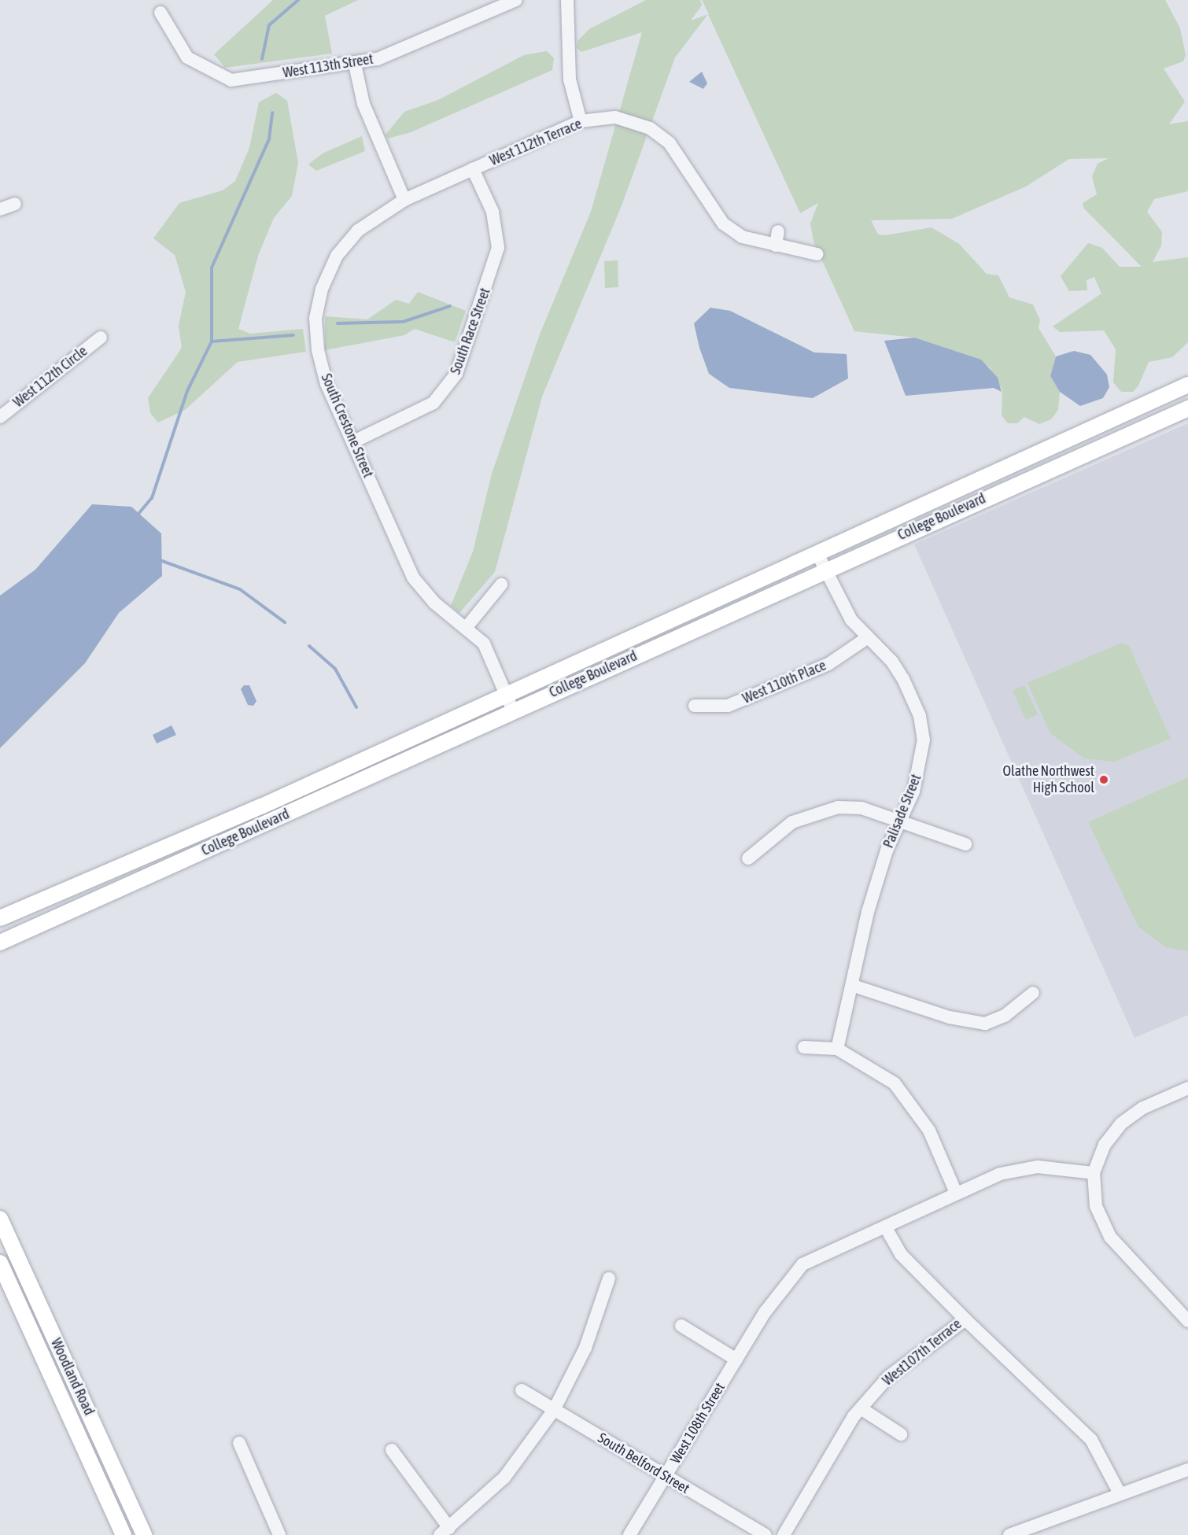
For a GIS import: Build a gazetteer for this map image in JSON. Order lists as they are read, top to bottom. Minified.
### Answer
{"streets":{"main road":["College Boulevard","Woodland Road"],"street":["West 113th Street","West 112th Terrace","South Race Street","West 112th Circle","South Crestone Street","West 110th Place","Palisade Street","West107th Terrace","West 108th Street","South Belford Street"]},"crossings":[["West 112th Terrace","South Race Street"],["West 112th Terrace","South Crestone Street"],["South Race Street","South Crestone Street"],["South Crestone Street","College Boulevard"],["College Boulevard","Palisade Street"],["West 110th Place","Palisade Street"],["West107th Terrace","West 108th Street"],["West 108th Street","South Belford Street"]],"places":["Olathe Northwest High School"]}
